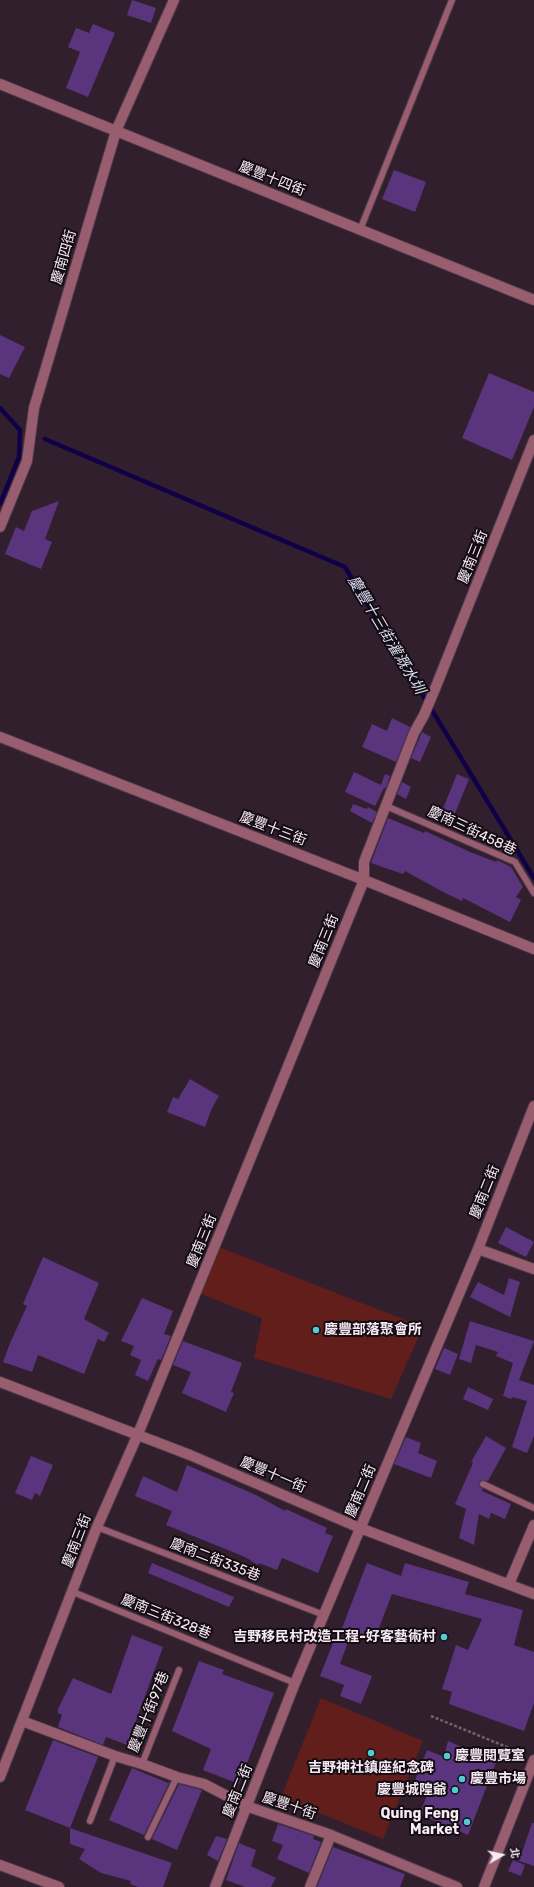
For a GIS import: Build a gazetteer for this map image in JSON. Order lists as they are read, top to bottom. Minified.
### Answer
{"streets":{"street":["慶豐十四街","慶南四街","慶南三街","慶豐十三街","慶南二街","慶豐十一街","慶豐十街"],"lane":["慶南三街458巷","慶南二街335巷","慶南三街328巷","慶豐十街97巷"]},"crossings":[["慶豐十四街","慶南四街"],["慶南三街","慶豐十三街"],["慶南三街","慶南三街458巷"],["慶南三街","慶豐十一街"],["慶南三街","慶南二街335巷"],["慶南三街","慶南三街328巷"],["慶南三街","慶豐十街"],["慶南二街","慶豐十一街"],["慶南二街","慶南二街335巷"],["慶南二街","慶南三街328巷"],["慶南二街","慶豐十街"],["慶豐十街97巷","慶豐十街"]],"water":["慶豐十三街灌溉水圳"],"places":["慶豐部落聚會所","吉野移民村改造工程-好客藝術村","吉野神社鎮座紀念碑","慶豐閱覽室","慶豐市場","慶豐城隍爺","Quing Feng Market"],"north":"right"}
